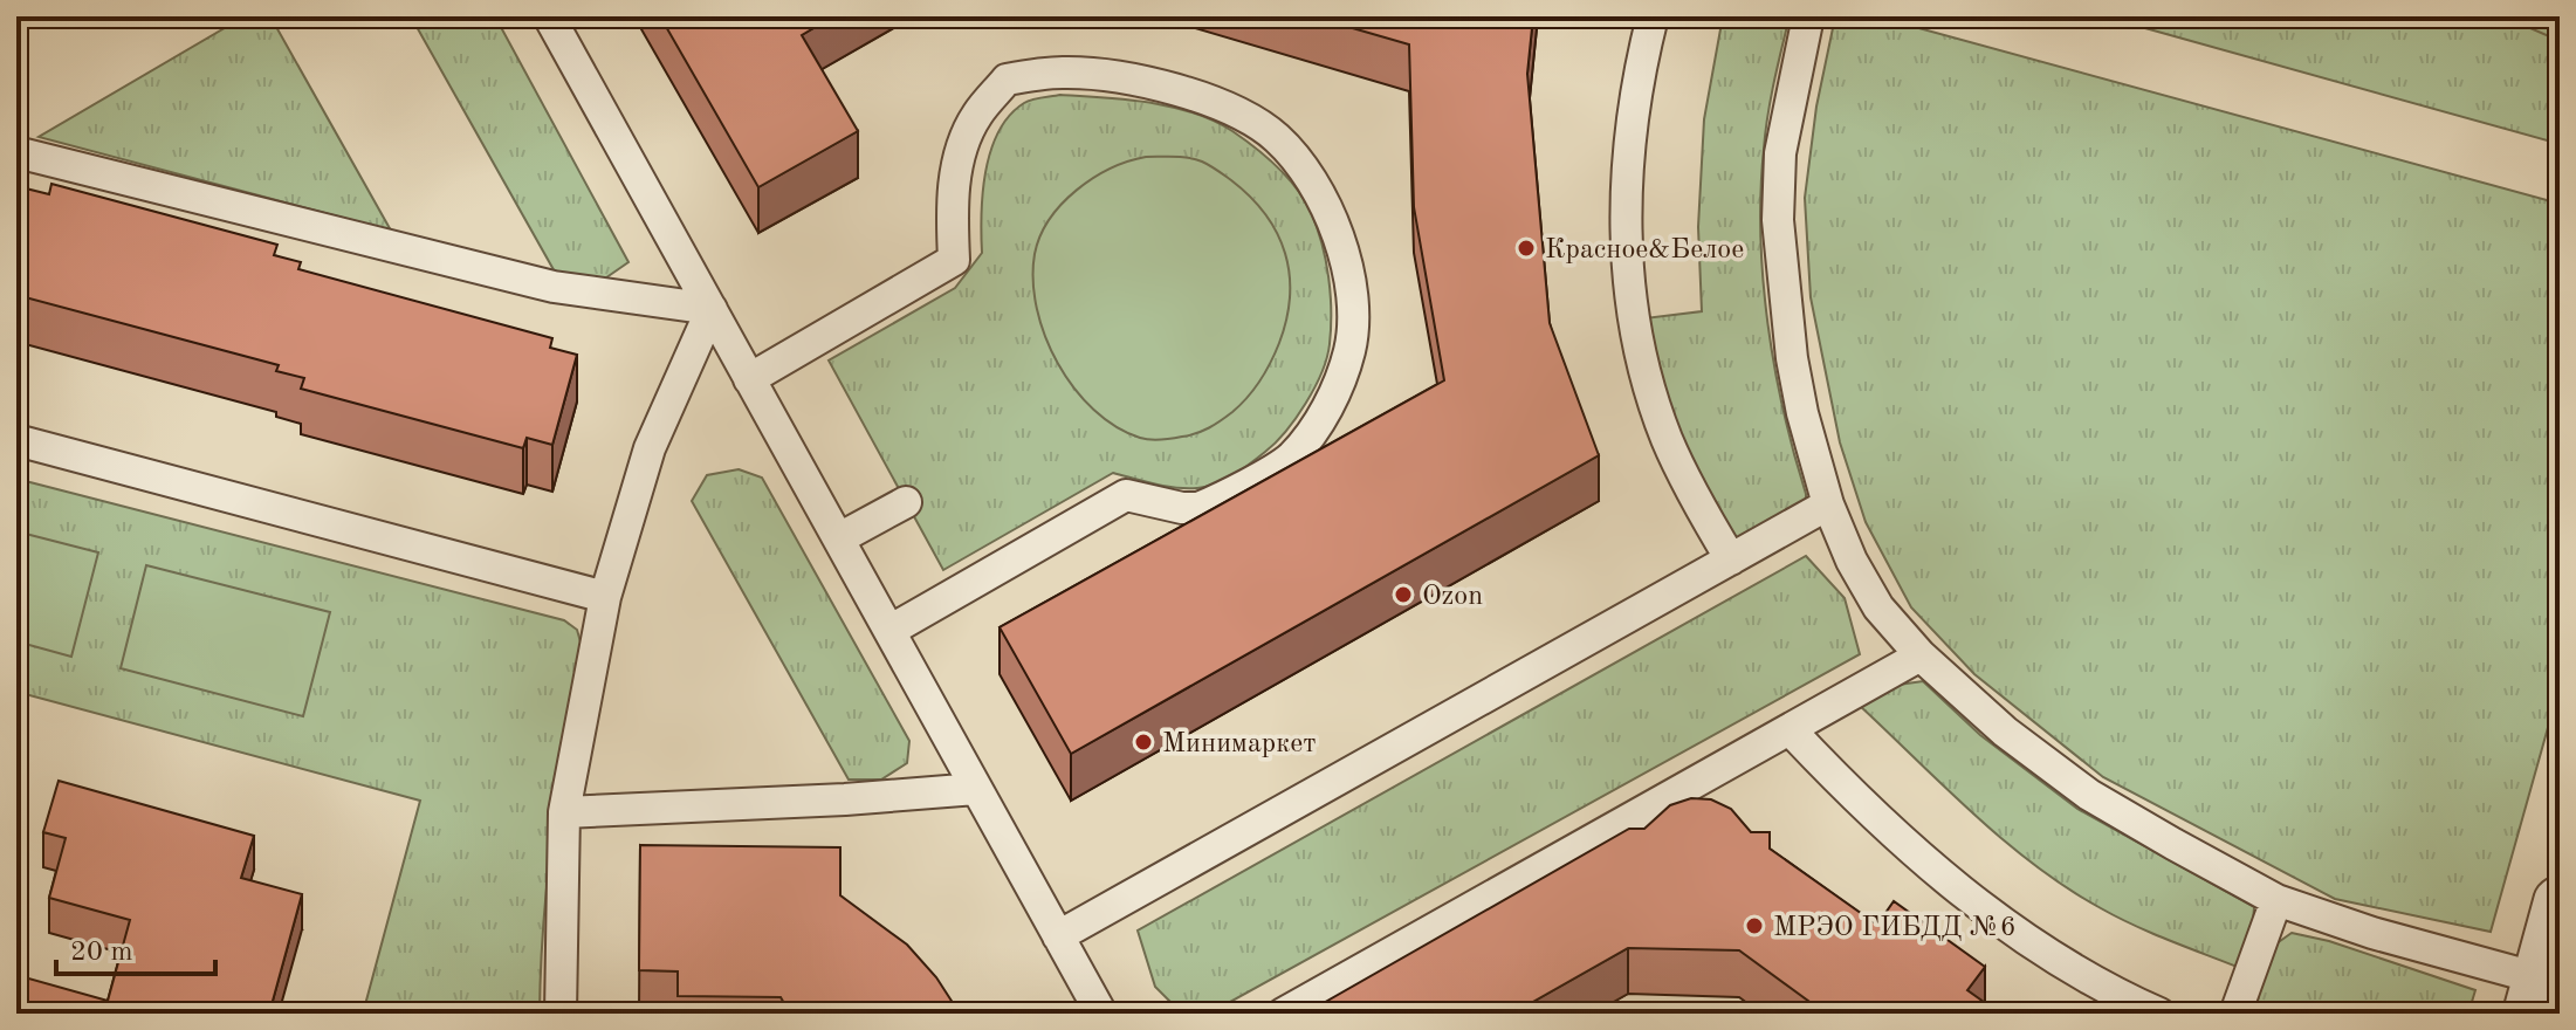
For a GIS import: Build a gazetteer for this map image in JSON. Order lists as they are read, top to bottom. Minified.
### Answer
{"places":["Красное&Белое","Ozon","Минимаркет","МРЭО ГИБДД №6"],"scale_bar":"20 m"}
